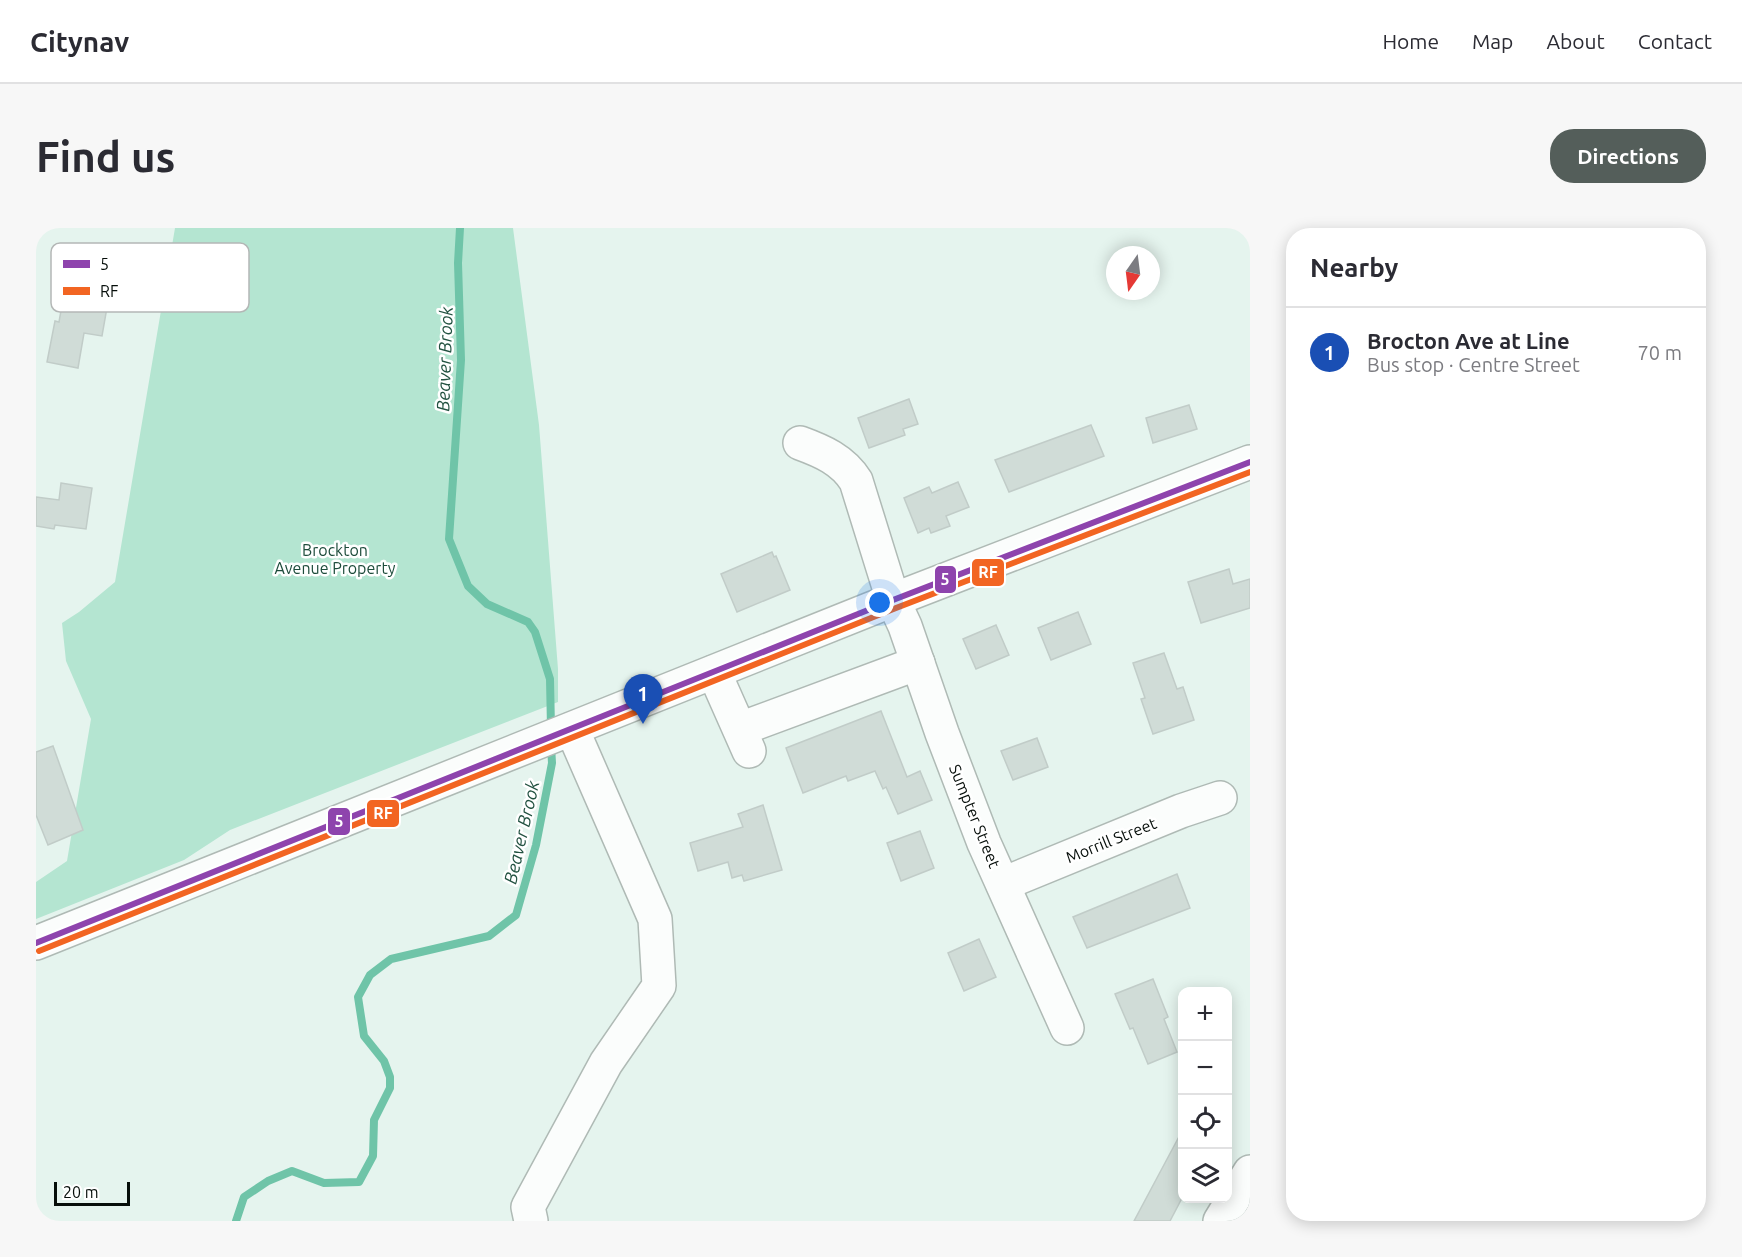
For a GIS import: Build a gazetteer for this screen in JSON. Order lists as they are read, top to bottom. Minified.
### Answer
{"streets":{"main road":["Sumpter Street","Morrill Street"]},"crossings":[["Sumpter Street","Morrill Street"]],"water":["Beaver Brook"],"parks":["Brockton Avenue Property"],"lines":["transit line 5","transit line RF"],"legend":["5","RF"],"scale_bar":"20 m","north":"bottom","page":{"header":"Citynav","nav":["Home","Map","About","Contact"],"buttons":"Directions","title":"Find us","heading":"Nearby","list":[{"mark":"1","name":"Brocton Ave at Line","note":"Bus stop · Centre Street","value":"70 m"}],"pins":"1","map_buttons":["+","−"],"scale":"20 m"}}
